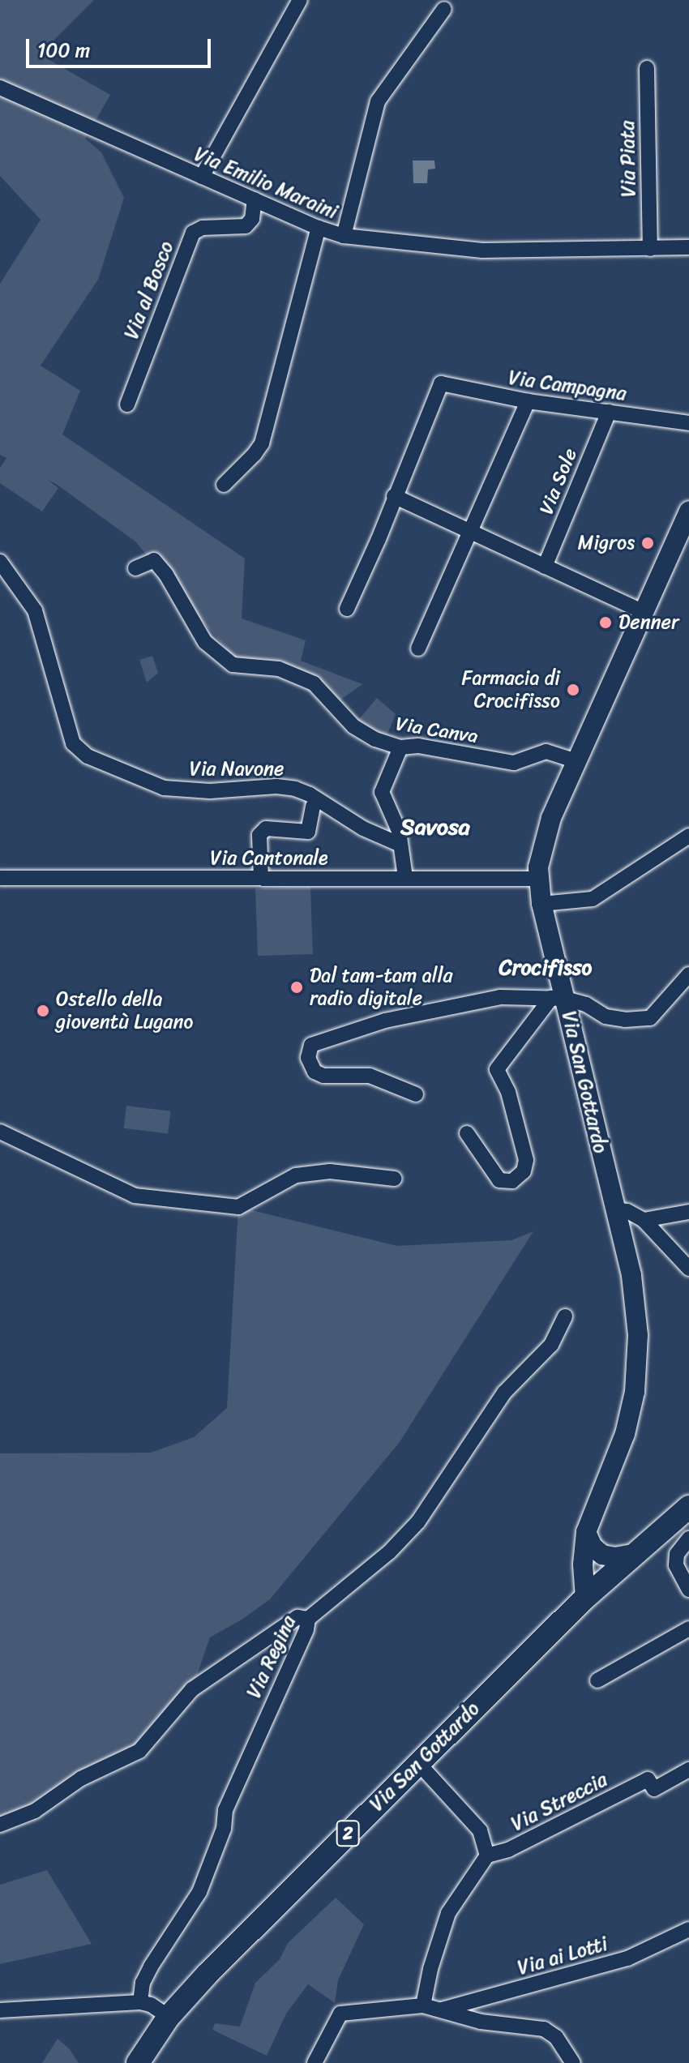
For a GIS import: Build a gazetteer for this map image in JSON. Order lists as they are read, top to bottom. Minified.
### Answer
{"streets":{"main road":["Via San Gottardo","2"],"street":["Via Piata","Via Emilio Maraini","Via al Bosco","Via Campagna","Via Sole","Via Canva","Via Navone","Via Cantonale","Via Regina","Via Streccia","Via ai Lotti"]},"crossings":[["Via Piata","Via Emilio Maraini"],["Via Emilio Maraini","Via al Bosco"],["Via Campagna","Via Sole"],["Via Canva","Via San Gottardo"],["Via Cantonale","Via San Gottardo"]],"districts":["Savosa","Crocifisso"],"places":["Migros","Denner","Farmacia di Crocifisso","Dal tam-tam alla radio digitale","Ostello della gioventù Lugano"],"scale_bar":"100 m"}
